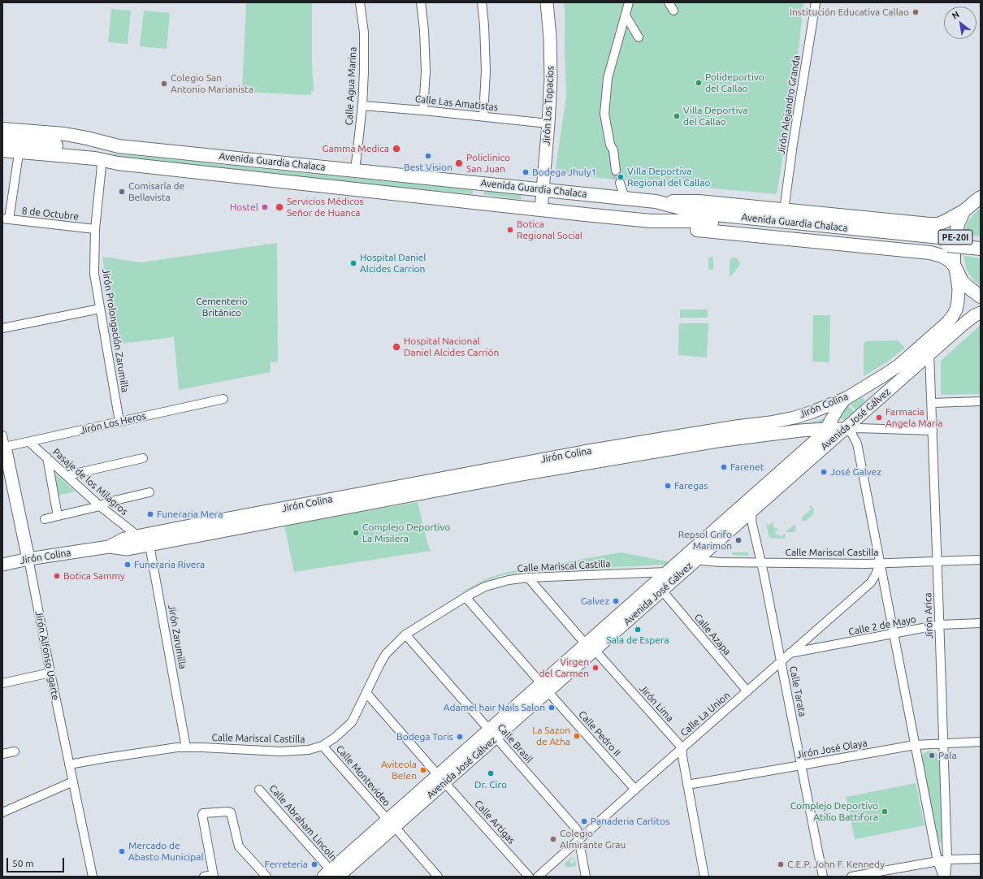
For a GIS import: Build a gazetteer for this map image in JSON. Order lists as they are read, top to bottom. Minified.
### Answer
{"streets":{"main road":["Jirón Los Topacios","Avenida Guardia Chalaca","PE-20I","Jirón Colina","Avenida José Gálvez","Jirón Alfonso Ugarte"],"street":["Calle Agua Marina","Calle Las Amatistas","Jirón Alejandro Granda","8 de Octubre","Jirón Prolongación Zarumilla","Jirón Los Heros","Pasaje de los Milagros","Calle Mariscal Castilla","Jirón Arica","Calle 2 de Mayo","Calle Azapa","Jirón Zarumilla","Calle Tarata","Jirón Lima","Calle La Union","Calle Pedro II","Calle Brasil","Jirón José Olaya","Calle Montevideo","Calle Artigas","Calle Abraham Lincoln"]},"crossings":[["Calle Agua Marina","Calle Las Amatistas"],["Calle Agua Marina","Avenida Guardia Chalaca"],["Calle Las Amatistas","Jirón Los Topacios"],["Jirón Los Topacios","Avenida Guardia Chalaca"],["Avenida Guardia Chalaca","Jirón Prolongación Zarumilla"],["8 de Octubre","Jirón Prolongación Zarumilla"],["PE-20I","Jirón Colina"],["Jirón Prolongación Zarumilla","Jirón Los Heros"],["Jirón Colina","Avenida José Gálvez"],["Jirón Colina","Pasaje de los Milagros"],["Jirón Colina","Jirón Arica"],["Jirón Colina","Jirón Zarumilla"],["Jirón Colina","Jirón Alfonso Ugarte"],["Avenida José Gálvez","Calle Mariscal Castilla"],["Avenida José Gálvez","Jirón Arica"],["Avenida José Gálvez","Calle Azapa"],["Avenida José Gálvez","Calle Tarata"],["Avenida José Gálvez","Jirón Lima"],["Avenida José Gálvez","Calle Pedro II"],["Avenida José Gálvez","Calle Brasil"],["Avenida José Gálvez","Calle Montevideo"],["Avenida José Gálvez","Calle Artigas"],["Avenida José Gálvez","Calle Abraham Lincoln"],["Jirón Los Heros","Pasaje de los Milagros"],["Jirón Los Heros","Jirón Alfonso Ugarte"],["Calle Mariscal Castilla","Jirón Arica"],["Calle Mariscal Castilla","Jirón Zarumilla"],["Calle Mariscal Castilla","Jirón Alfonso Ugarte"],["Calle Mariscal Castilla","Calle Tarata"],["Calle Mariscal Castilla","Jirón Lima"],["Calle Mariscal Castilla","Calle La Union"],["Calle Mariscal Castilla","Calle Pedro II"],["Calle Mariscal Castilla","Calle Brasil"],["Calle Mariscal Castilla","Calle Montevideo"],["Calle Mariscal Castilla","Calle Artigas"],["Jirón Arica","Calle 2 de Mayo"],["Jirón Arica","Calle La Union"],["Jirón Arica","Jirón José Olaya"],["Calle 2 de Mayo","Calle La Union"],["Calle Azapa","Calle La Union"],["Calle Tarata","Calle La Union"],["Calle Tarata","Jirón José Olaya"],["Jirón Lima","Calle La Union"],["Calle La Union","Calle Pedro II"],["Calle La Union","Calle Brasil"]],"parks":["Cementerio Británico"],"places":["Institución Educativa Callao","Polideportivo del Callao","Colegio San Antonio Marianista","Villa Deportiva del Callao","Gamma Medica","Best Vision","Policlinico San Juan","Bodega Jhuly1","Villa Deportiva Regional del Callao","Comisaría de Bellavista","Hostel","Servicios Médicos Señor de Huanca","Botica Regional Social","Hospital Daniel Alcides Carrion","Hospital Nacional Daniel Alcides Carrión","Farmacia Angela María","Farenet","José Galvez","Faregas","Funeraria Mera","Complejo Deportivo La Misilera","Repsol Grifo Marimon","Funeraria Rivera","Botica Sammy","Galvez","Sala de Espera","Virgen del Carmen","Adamel hair Nails Salon","La Sazon de Atha","Bodega Toris","Pala","Aviteola Belen","Dr. Ciro","Complejo Deportivo Atilio Battifora","Panaderia Carlitos","Colegio Almirante Grau","Mercado de Abasto Municipal","Ferreteria","C.E.P. John F. Kennedy"],"scale_bar":"50 m","north":"top left"}
